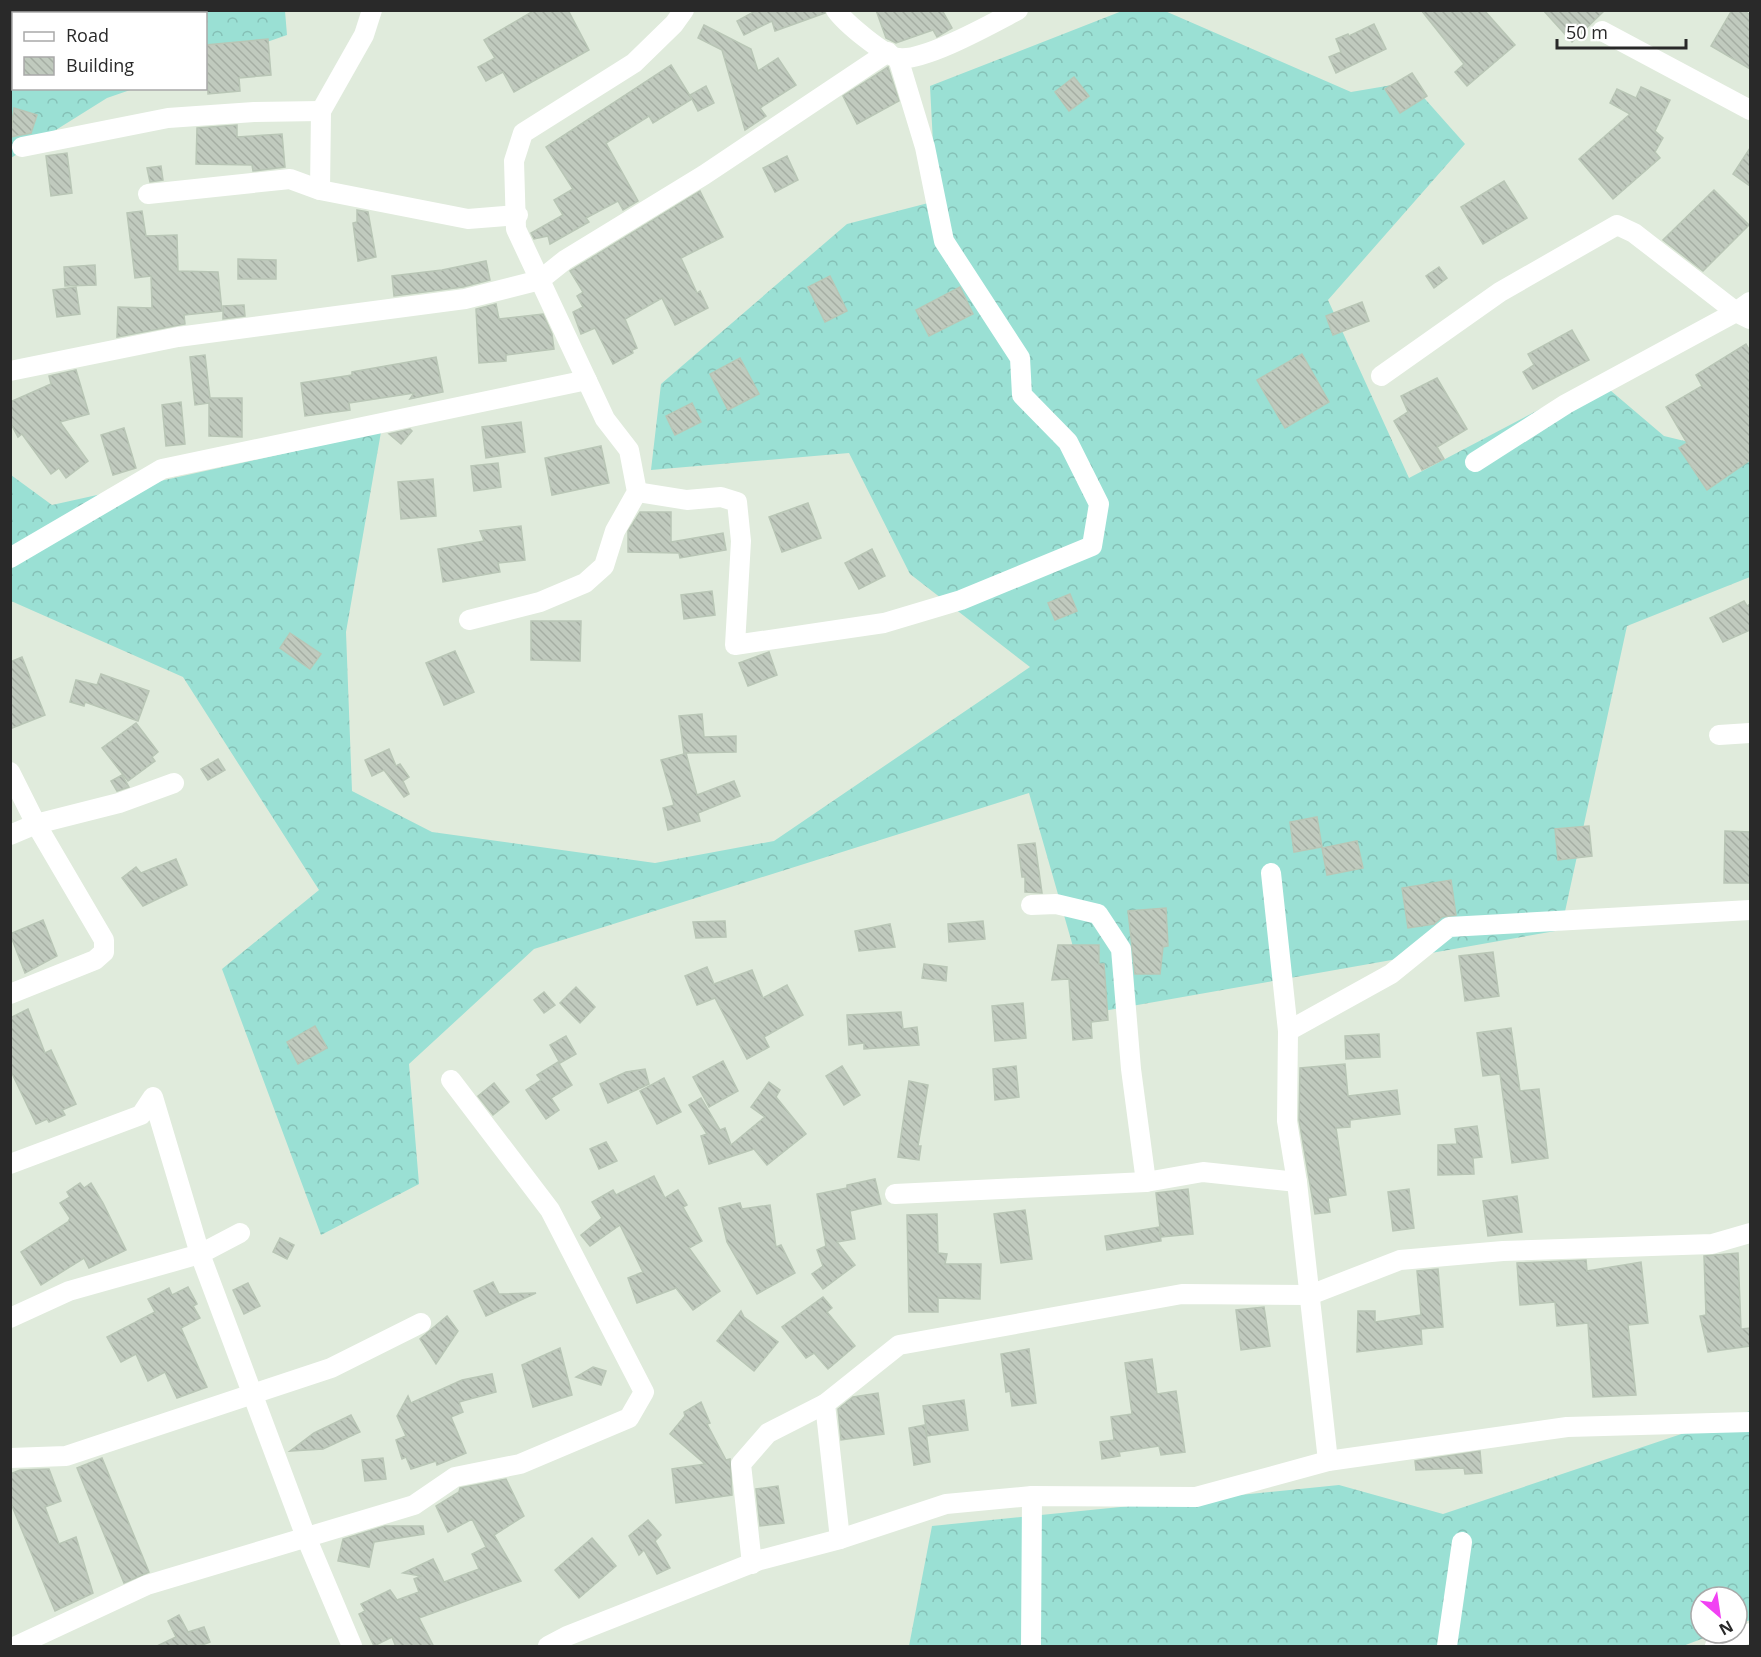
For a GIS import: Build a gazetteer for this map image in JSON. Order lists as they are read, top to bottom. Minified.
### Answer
{"legend":["Road","Building"],"scale_bar":"50 m","north":"bottom right"}
